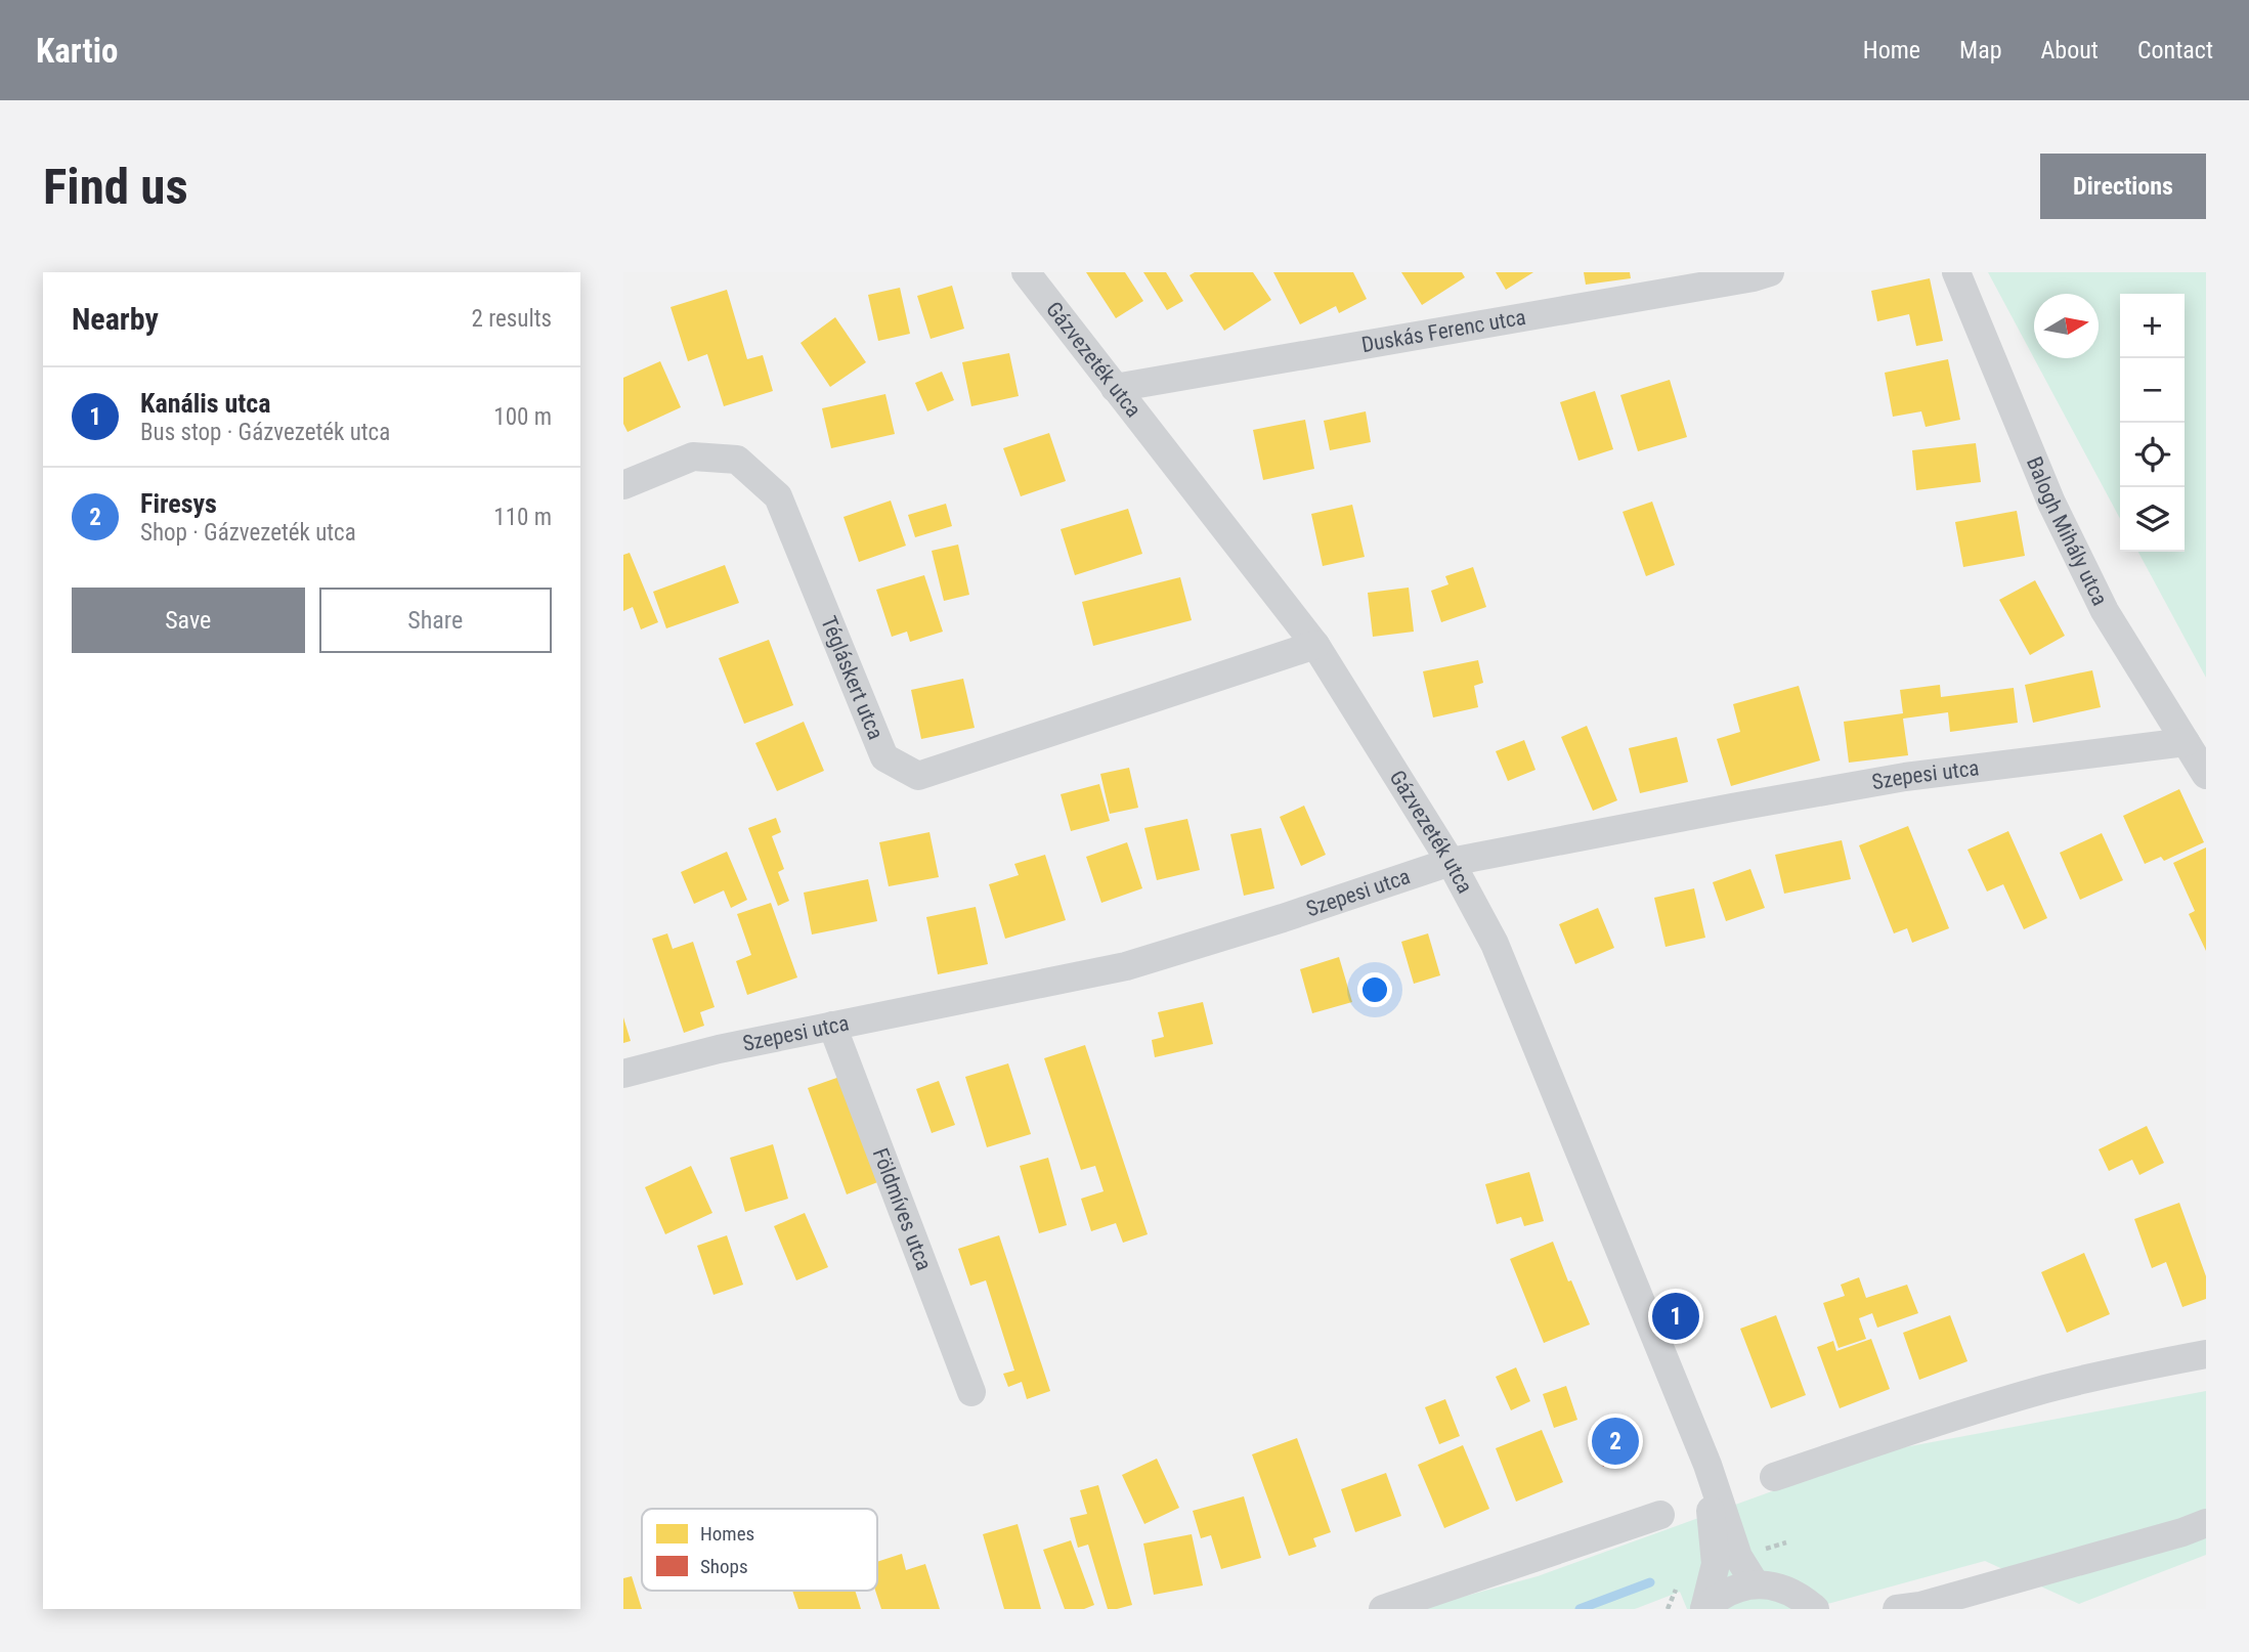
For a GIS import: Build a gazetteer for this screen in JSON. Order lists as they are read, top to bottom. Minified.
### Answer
{"streets":{"street":["Duskás Ferenc utca","Gázvezeték utca","Balogh Mihály utca","Tégláskert utca","Szepesi utca","Földmíves utca"]},"crossings":[["Duskás Ferenc utca","Gázvezeték utca"],["Gázvezeték utca","Tégláskert utca"],["Gázvezeték utca","Szepesi utca"],["Balogh Mihály utca","Szepesi utca"],["Szepesi utca","Földmíves utca"]],"legend":["Homes","Shops"],"north":"right","page":{"header":"Kartio","nav":["Home","Map","About","Contact"],"buttons":["Directions",["Save","Share"]],"title":"Find us","heading":["Nearby","2 results"],"map_buttons":["+","−"],"list":[{"mark":"1","name":"Kanális utca","note":"Bus stop · Gázvezeték utca","value":"100 m"},{"mark":"2","name":"Firesys","note":"Shop · Gázvezeték utca","value":"110 m"}],"pins":["1","2"]}}
